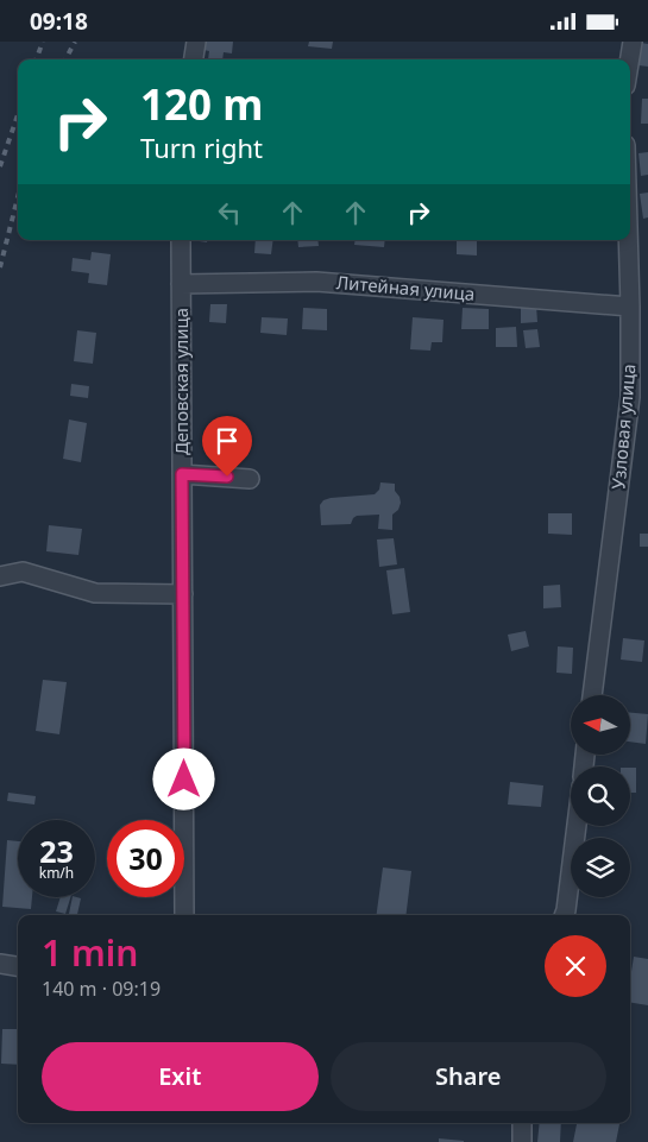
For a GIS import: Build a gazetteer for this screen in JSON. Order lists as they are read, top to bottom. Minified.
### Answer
{"streets":{"street":["Литейная улица","Деповская улица","Узловая улица"]},"crossings":[["Литейная улица","Деповская улица"],["Литейная улица","Узловая улица"]],"north":"left","page":{"status":"09:18","turn":["120 m","Turn right"],"speed":"23 km/h","limit":"30","heading":["1 min","140 m · 09:19"],"buttons":["Exit","Share"]}}
